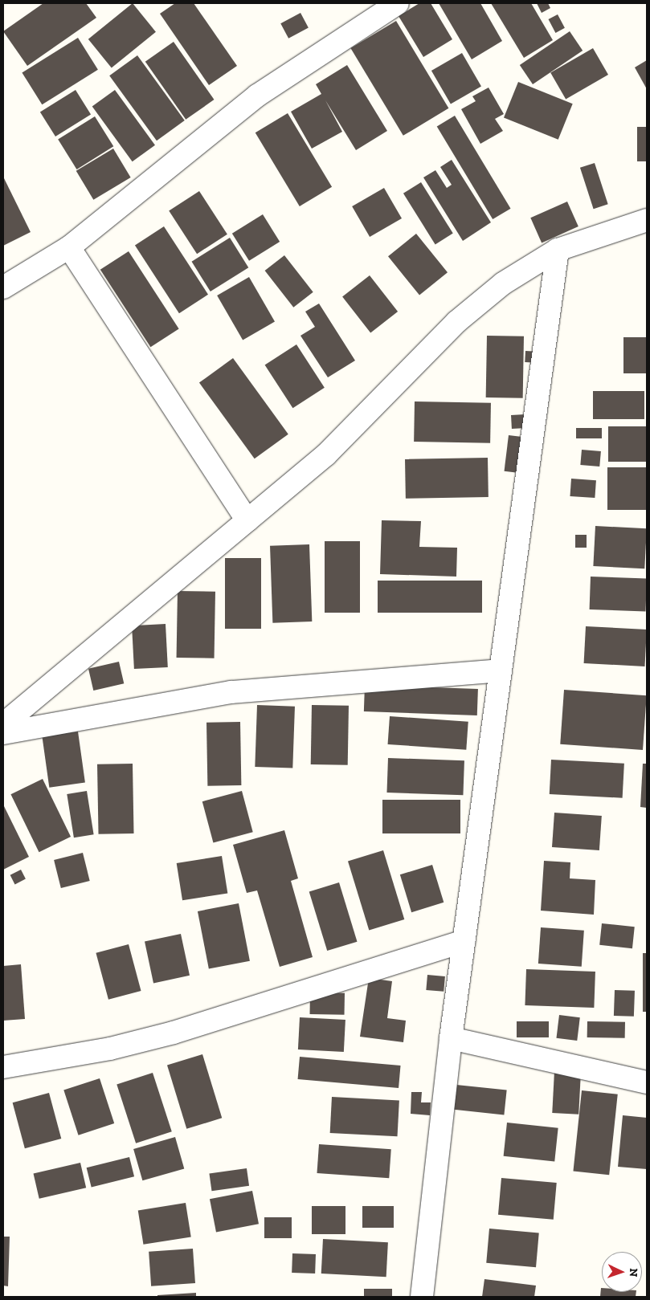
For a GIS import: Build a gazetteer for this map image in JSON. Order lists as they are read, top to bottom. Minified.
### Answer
{"north":"right"}
